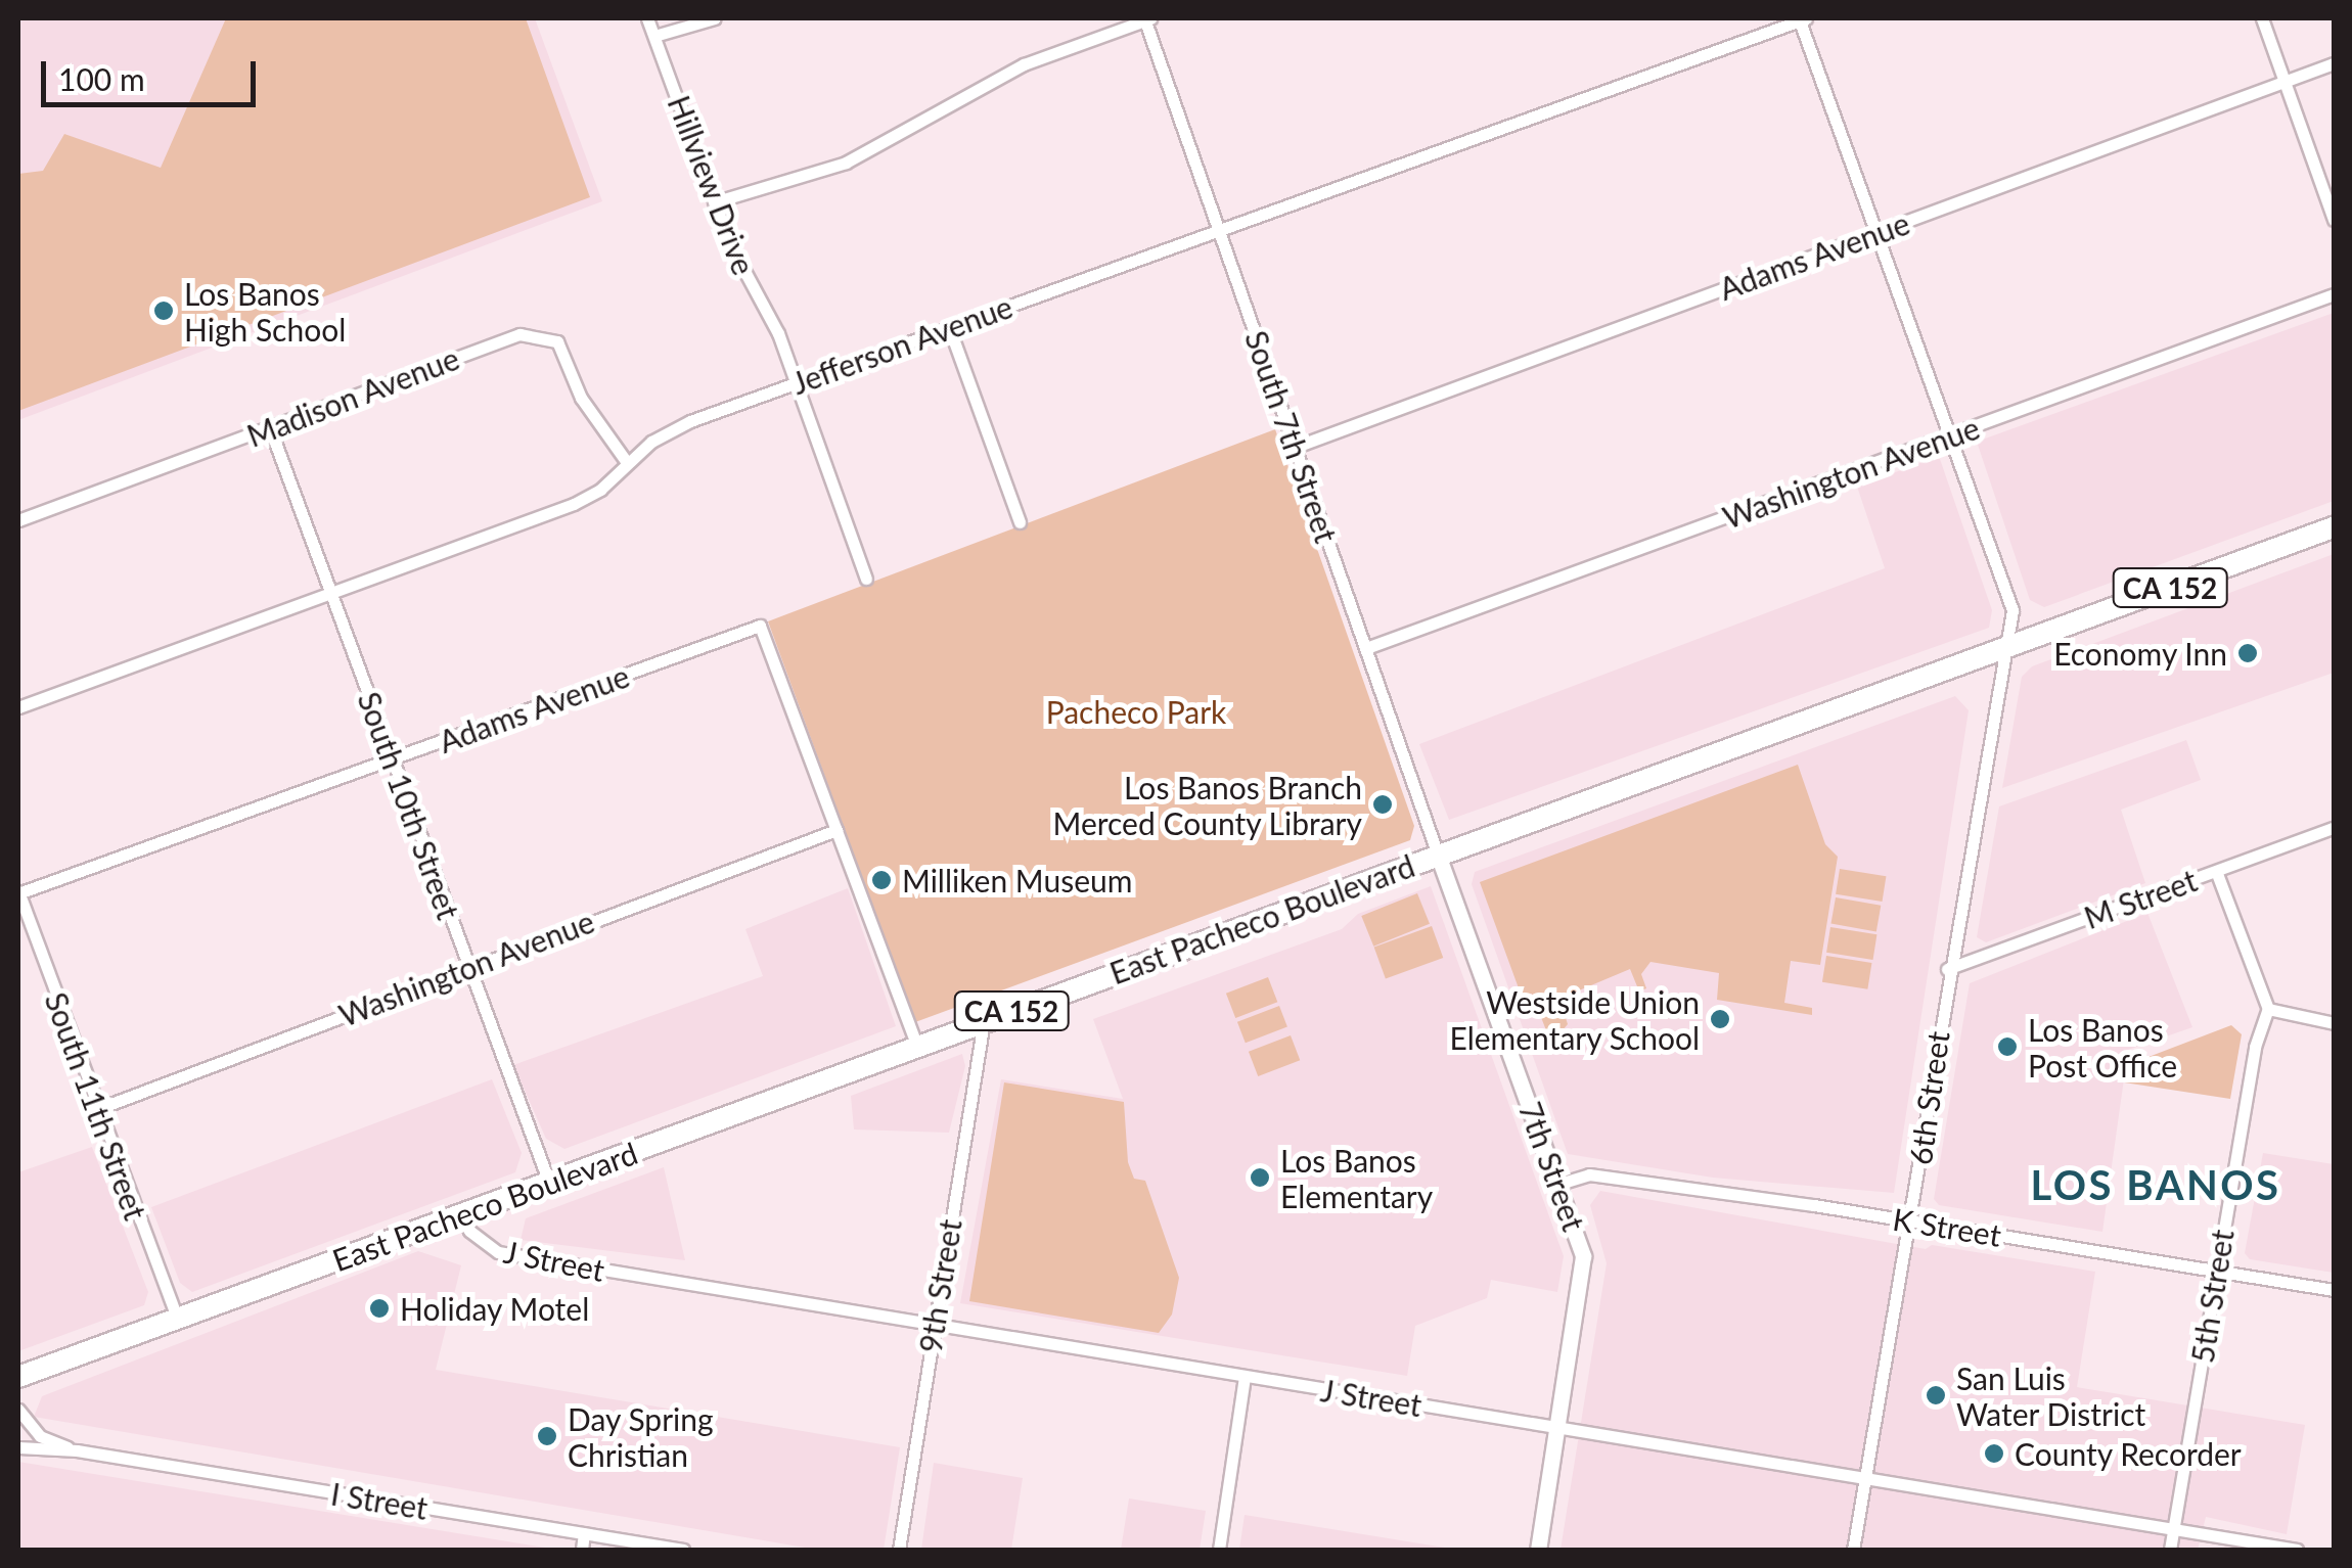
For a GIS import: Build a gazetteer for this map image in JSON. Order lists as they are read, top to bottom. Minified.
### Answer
{"streets":{"highway":["CA 152","East Pacheco Boulevard"],"street":["Hillview Drive","Adams Avenue","Jefferson Avenue","Madison Avenue","South 7th Street","Washington Avenue","South 10th Street","M Street","6th Street","South 11th Street","7th Street","K Street","J Street","9th Street","5th Street","I Street"]},"crossings":[["Hillview Drive","Jefferson Avenue"],["Adams Avenue","South 7th Street"],["Adams Avenue","Washington Avenue"],["Adams Avenue","South 10th Street"],["Adams Avenue","6th Street"],["Adams Avenue","South 11th Street"],["Jefferson Avenue","Madison Avenue"],["Jefferson Avenue","South 7th Street"],["Jefferson Avenue","South 10th Street"],["Jefferson Avenue","6th Street"],["Madison Avenue","South 10th Street"],["South 7th Street","Washington Avenue"],["South 7th Street","East Pacheco Boulevard"],["South 7th Street","7th Street"],["Washington Avenue","South 10th Street"],["Washington Avenue","6th Street"],["Washington Avenue","South 11th Street"],["South 10th Street","East Pacheco Boulevard"],["M Street","6th Street"],["East Pacheco Boulevard","6th Street"],["East Pacheco Boulevard","South 11th Street"],["East Pacheco Boulevard","7th Street"],["East Pacheco Boulevard","J Street"],["East Pacheco Boulevard","9th Street"],["6th Street","K Street"],["6th Street","J Street"],["7th Street","K Street"],["7th Street","J Street"],["K Street","5th Street"],["J Street","9th Street"],["J Street","5th Street"]],"districts":["LOS BANOS"],"parks":["Pacheco Park"],"places":["Los Banos High School","Economy Inn","Los Banos Branch Merced County Library","Milliken Museum","Westside Union Elementary School","Los Banos Post Office","Los Banos Elementary","Holiday Motel","San Luis Water District","Day Spring Christian","County Recorder"],"scale_bar":"100 m"}
